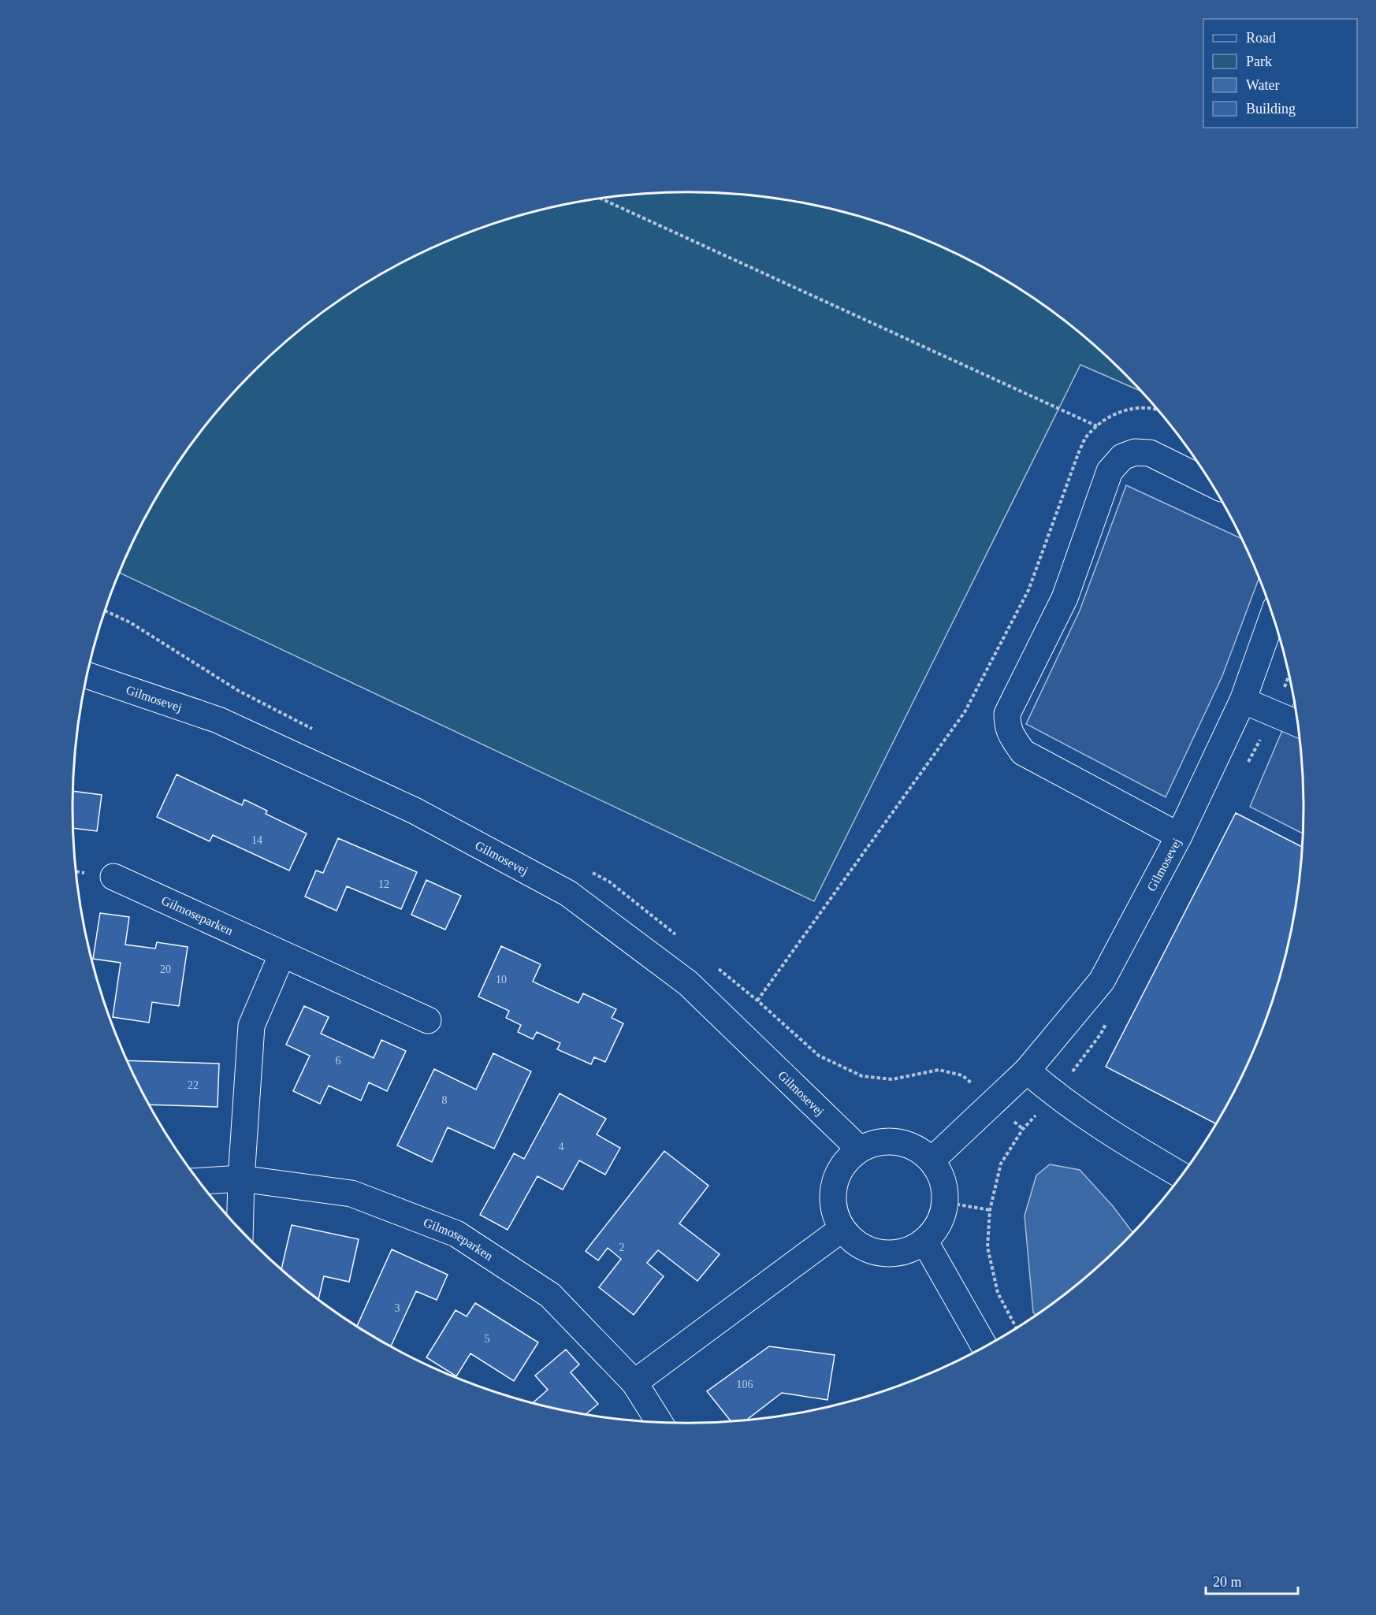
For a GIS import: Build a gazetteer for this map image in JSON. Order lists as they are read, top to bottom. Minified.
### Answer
{"streets":{"street":["Gilmosevej","Gilmoseparken"]},"house_numbers":["14","12","20","10","6","22","8","4","2","3","5","106"],"legend":["Road","Park","Water","Building"],"scale_bar":"20 m"}
